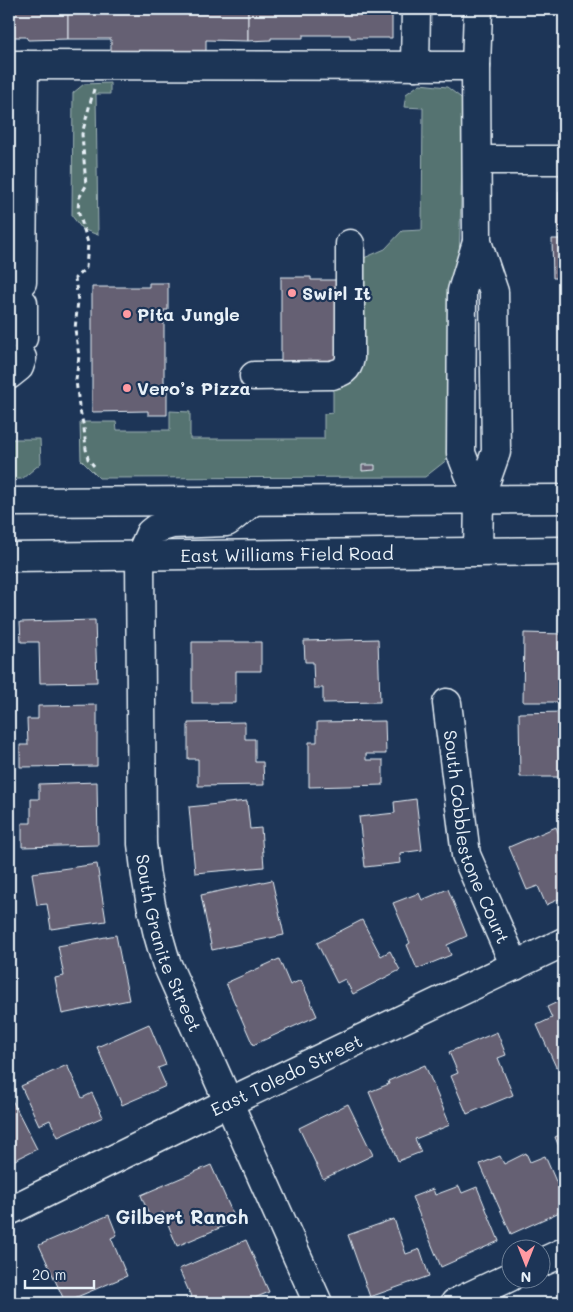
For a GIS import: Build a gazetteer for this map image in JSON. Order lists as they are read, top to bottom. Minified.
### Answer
{"streets":{"street":["East Williams Field Road","South Cobblestone Court","South Granite Street","East Toledo Street"]},"crossings":[["East Williams Field Road","South Granite Street"],["South Cobblestone Court","East Toledo Street"],["South Granite Street","East Toledo Street"]],"districts":["Gilbert Ranch"],"places":["Swirl It","Pita Jungle","Vero’s Pizza"],"scale_bar":"20 m","north":"bottom"}
